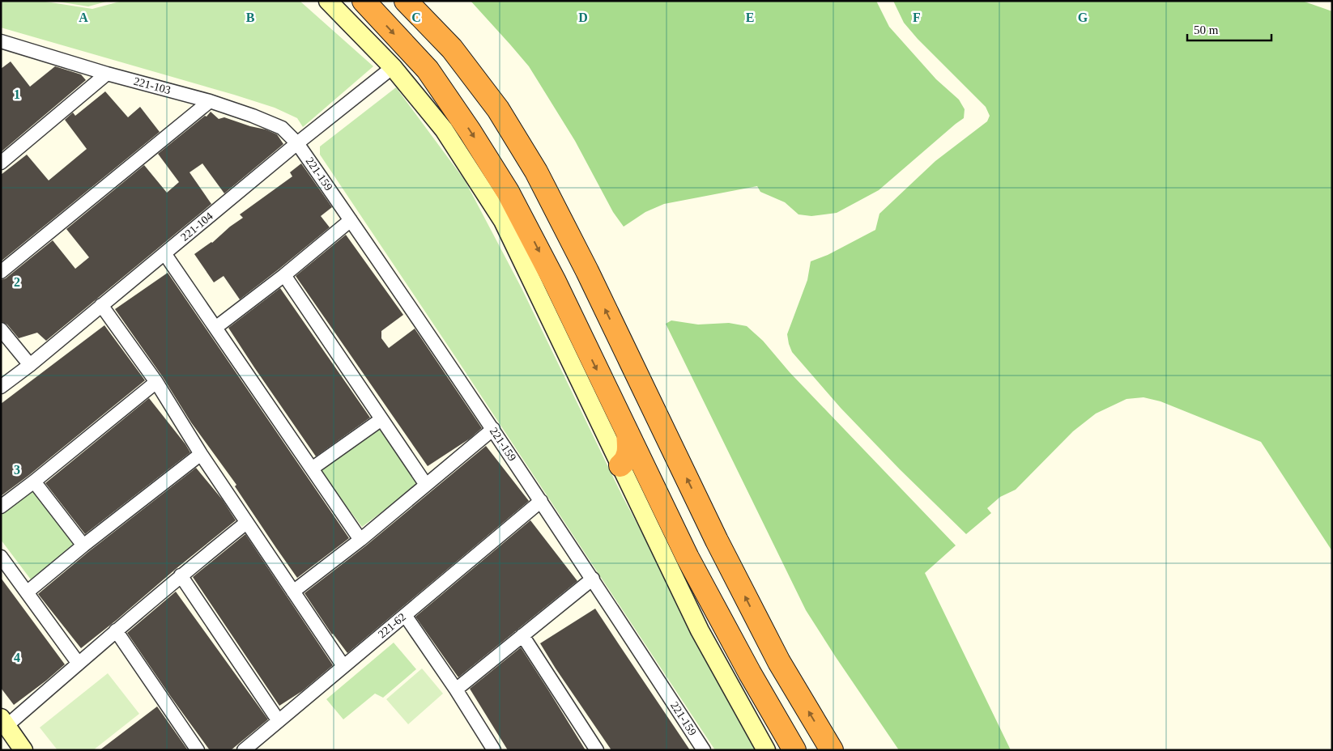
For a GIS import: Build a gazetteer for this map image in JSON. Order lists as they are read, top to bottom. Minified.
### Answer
{"streets":{"street":["221-103","221-159","221-104","221-62"]},"crossings":[["221-103","221-159"],["221-103","221-104"],["221-159","221-104"],["221-159","221-62"]],"scale_bar":"50 m","grid":{"columns":["A","B","C","D","E","F","G"],"rows":["1","2","3","4"]}}
